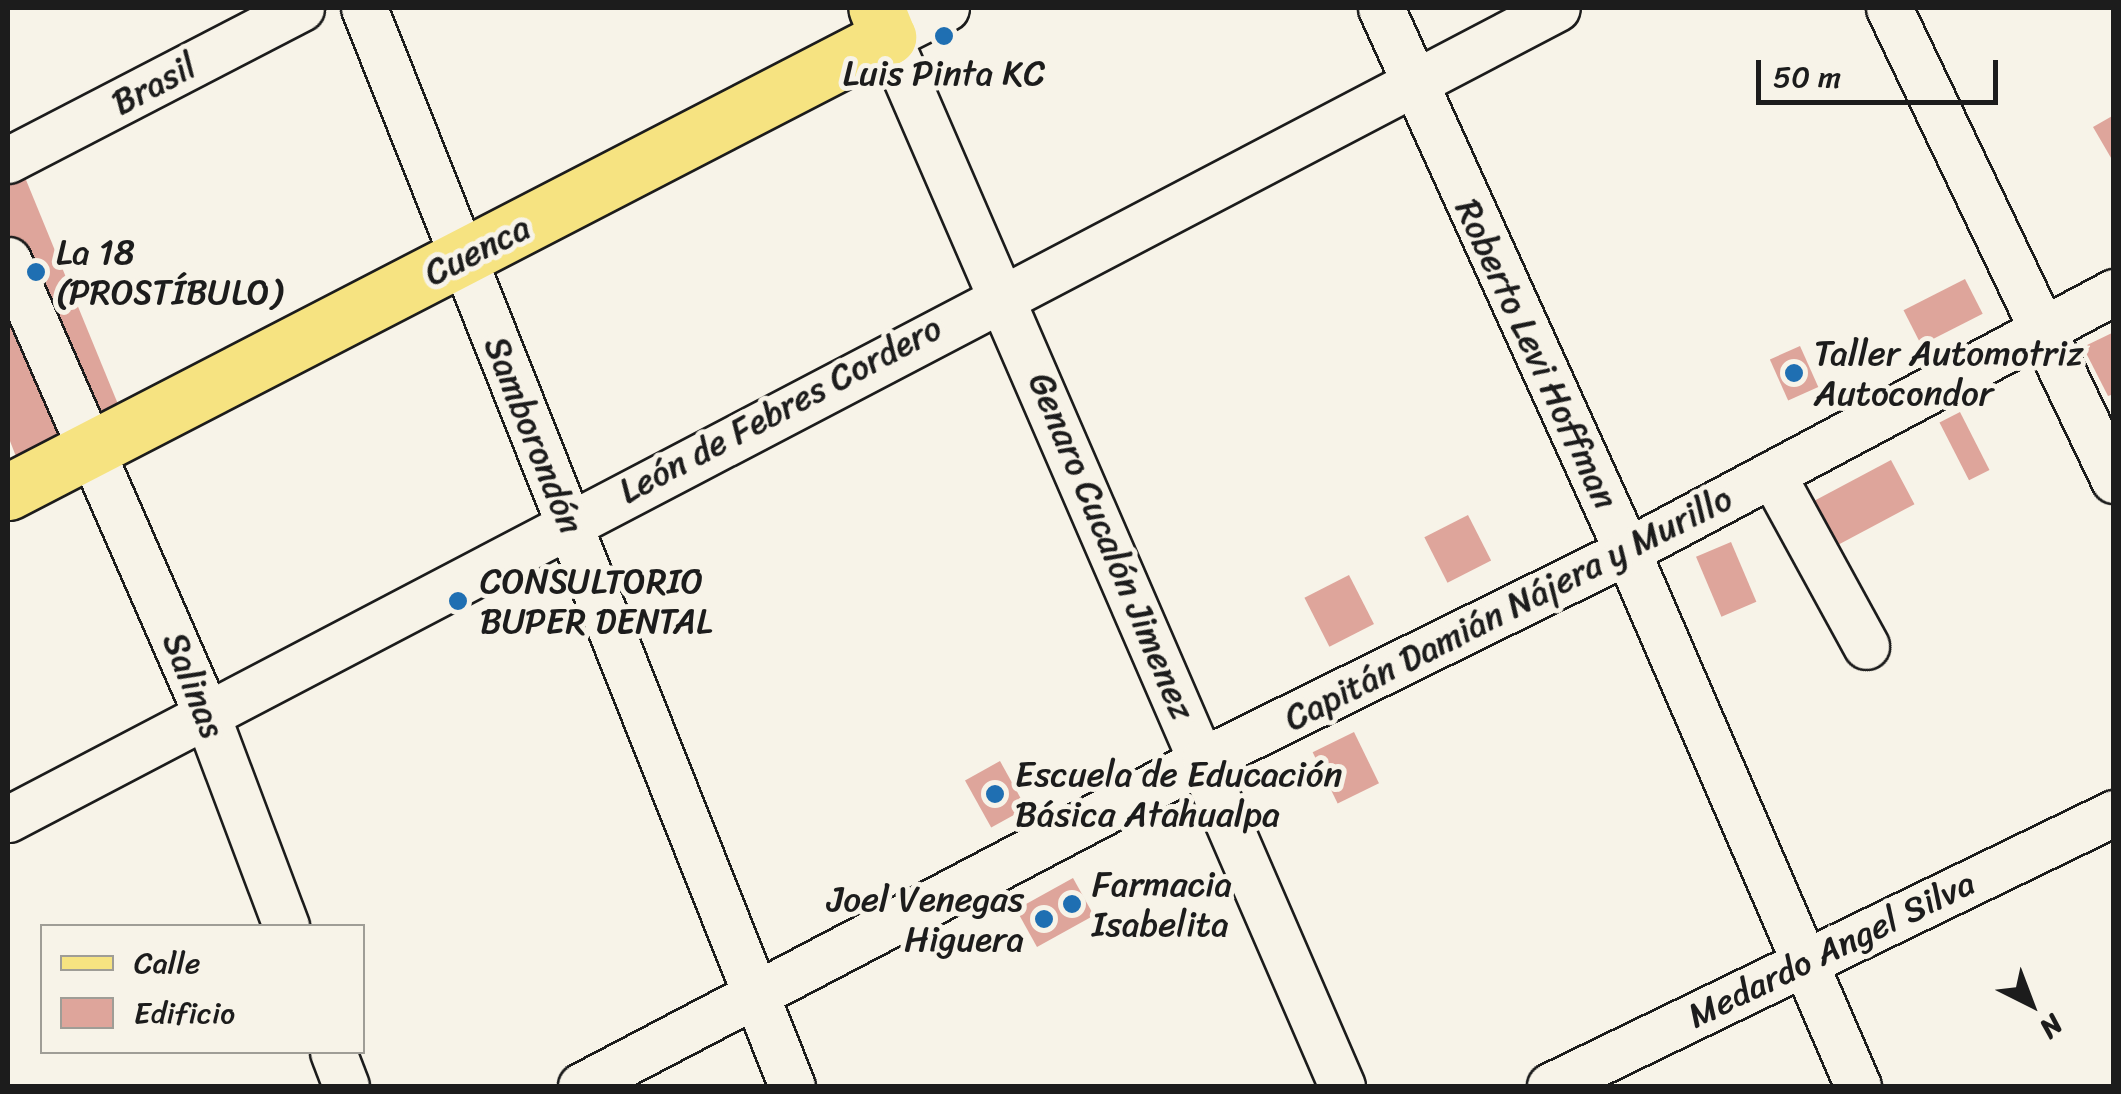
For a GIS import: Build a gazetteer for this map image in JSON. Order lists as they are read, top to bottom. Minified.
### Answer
{"streets":{"main road":["Cuenca"],"street":["Brasil","Roberto Levi Hoffman","León de Febres Cordero","Samborondón","Genaro Cucalón Jimenez","Capitán Damián Nájera y Murillo","Salinas","Medardo Angel Silva"]},"crossings":[["Cuenca","Samborondón"],["Cuenca","Genaro Cucalón Jimenez"],["Cuenca","Salinas"],["Roberto Levi Hoffman","León de Febres Cordero"],["Roberto Levi Hoffman","Capitán Damián Nájera y Murillo"],["Roberto Levi Hoffman","Medardo Angel Silva"],["León de Febres Cordero","Samborondón"],["León de Febres Cordero","Genaro Cucalón Jimenez"],["León de Febres Cordero","Salinas"],["Samborondón","Capitán Damián Nájera y Murillo"],["Genaro Cucalón Jimenez","Capitán Damián Nájera y Murillo"]],"places":["Luis Pinta KC","La 18 (PROSTÍBULO)","Taller Automotriz Autocondor","CONSULTORIO BUPER DENTAL","Escuela de Educación Básica Atahualpa","Farmacia Isabelita","Joel Venegas Higuera"],"legend":["Calle","Edificio"],"scale_bar":"50 m","north":"bottom right"}
